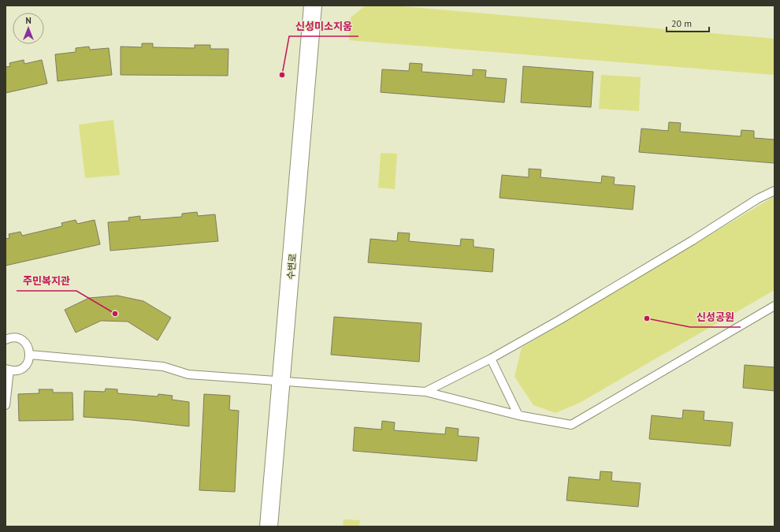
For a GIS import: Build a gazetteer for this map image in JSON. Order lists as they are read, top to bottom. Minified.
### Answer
{"streets":{"main road":["수변로"]},"places":["신성미소지움","주민복지관","신성공원"],"scale_bar":"20 m","north":"top"}
